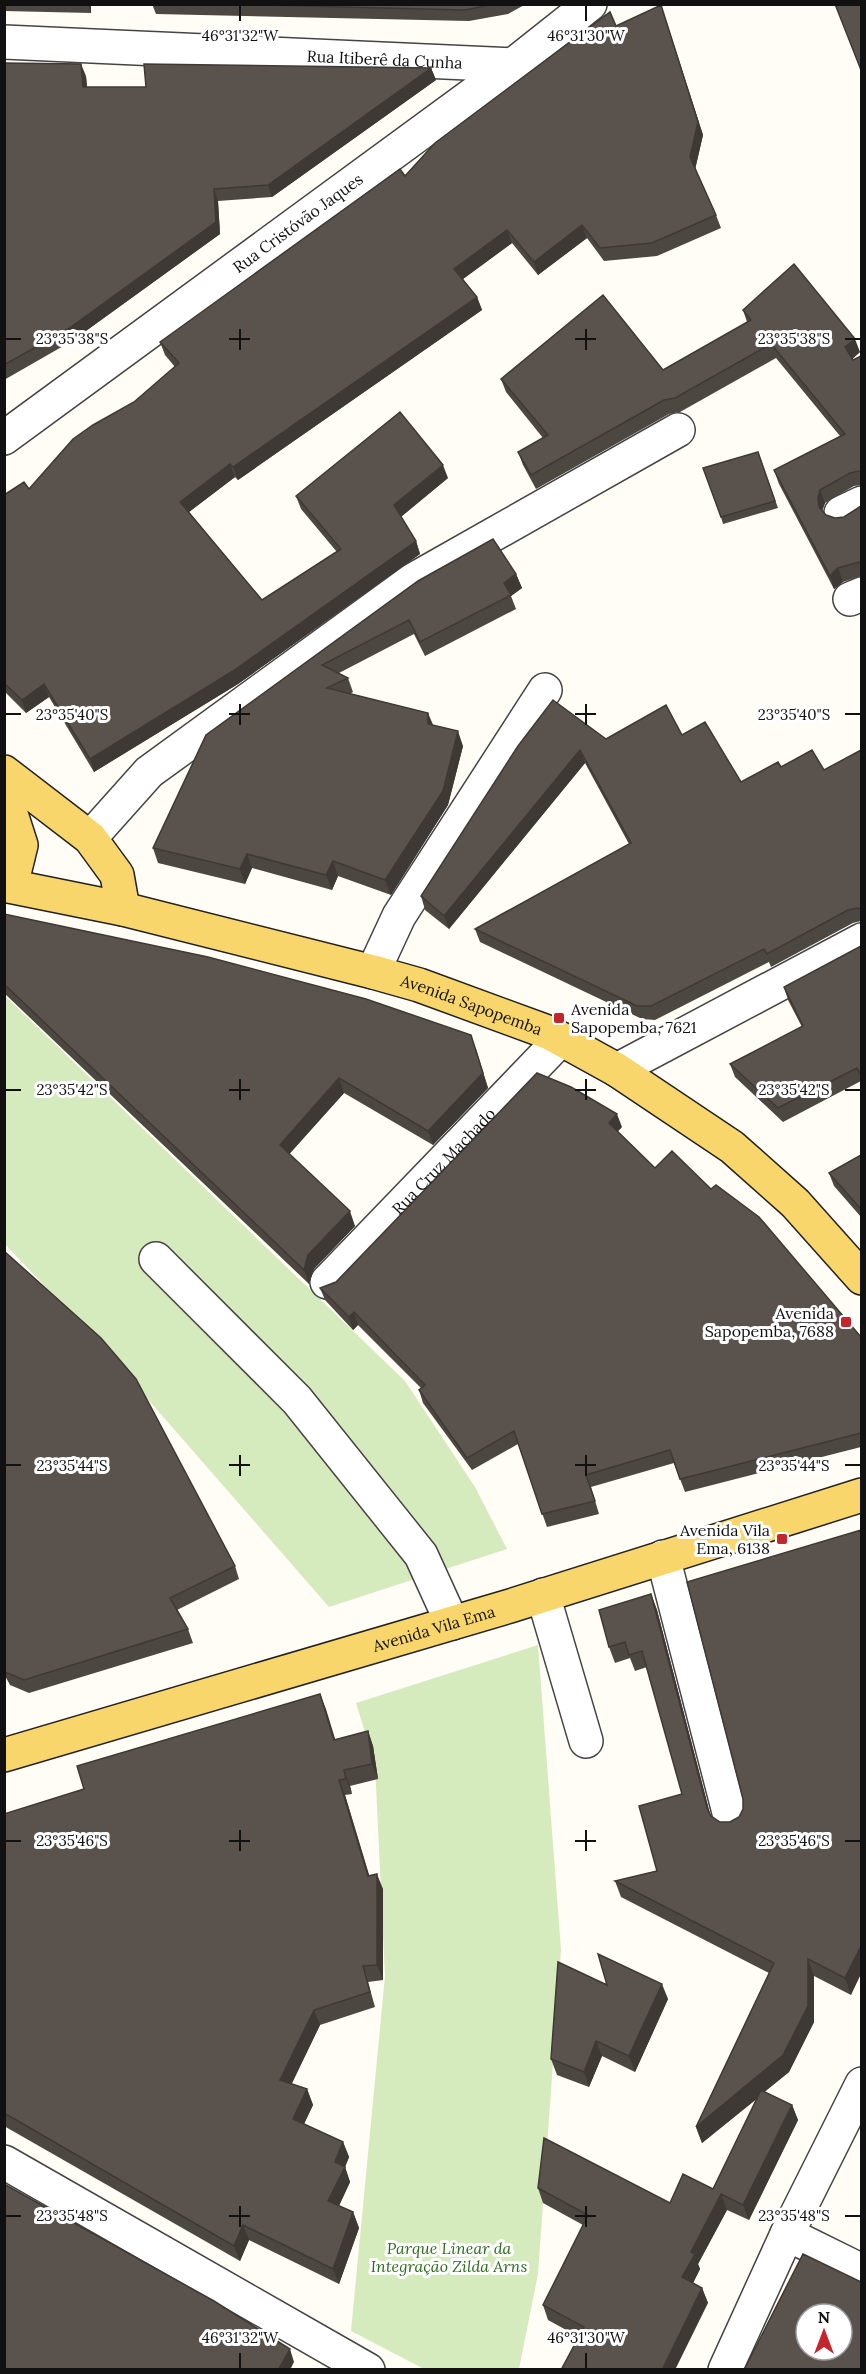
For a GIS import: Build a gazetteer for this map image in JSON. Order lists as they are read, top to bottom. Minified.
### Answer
{"streets":{"main road":["Avenida Sapopemba","Avenida Vila Ema"],"street":["Rua Itiberê da Cunha","Rua Cristóvão Jaques","Rua Cruz Machado"]},"crossings":[["Rua Itiberê da Cunha","Rua Cristóvão Jaques"],["Avenida Sapopemba","Rua Cruz Machado"]],"parks":["Parque Linear da Integração Zilda Arns"],"places":{"transit":["Avenida Sapopemba, 7621","Avenida Sapopemba, 7688","Avenida Vila Ema, 6138"]},"north":"top","coordinates":["46°31'32\"W","46°31'30\"W","23°35'38\"S","23°35'40\"S","23°35'42\"S","23°35'44\"S","23°35'46\"S","23°35'48\"S"]}
